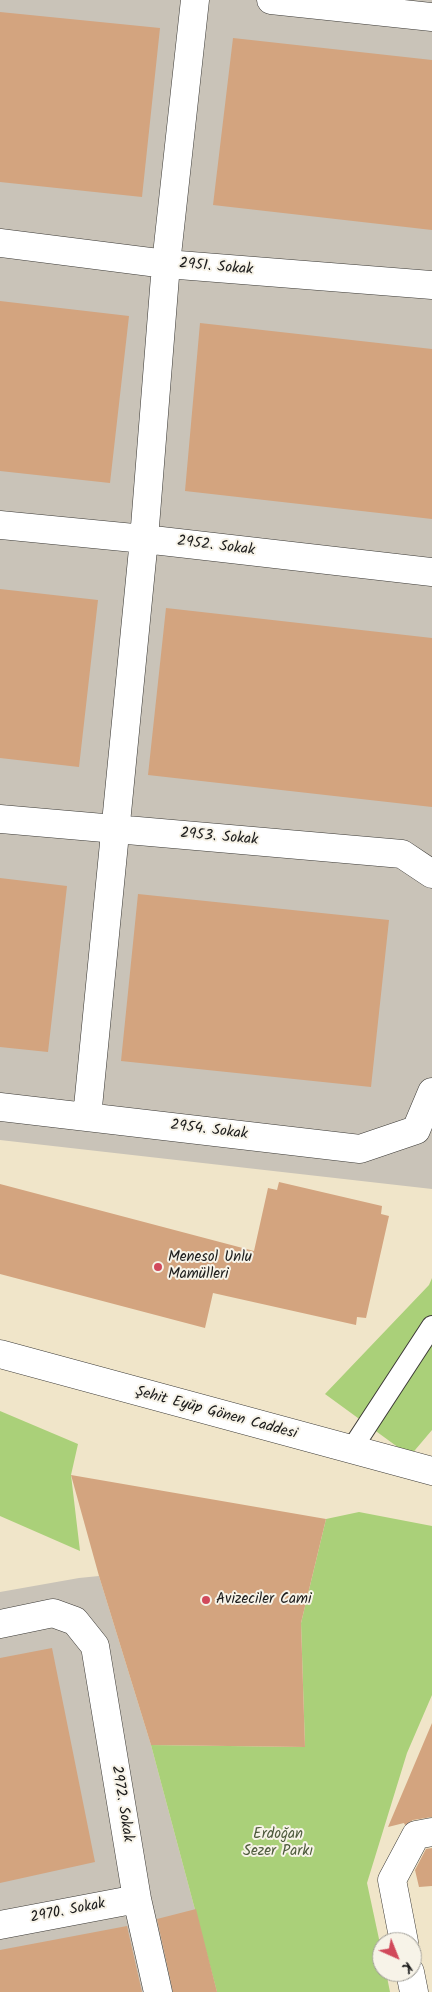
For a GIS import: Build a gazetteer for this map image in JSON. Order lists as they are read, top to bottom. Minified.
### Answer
{"streets":{"street":["2951. Sokak","2952. Sokak","2953. Sokak","2954. Sokak","Şehit Eyüp Gönen Caddesi","2972. Sokak","2970. Sokak"]},"crossings":[["2972. Sokak","2970. Sokak"]],"parks":["Erdoğan Sezer Parkı"],"places":["Menesol Unlu Mamülleri","Avizeciler Cami"],"north":"bottom right"}
